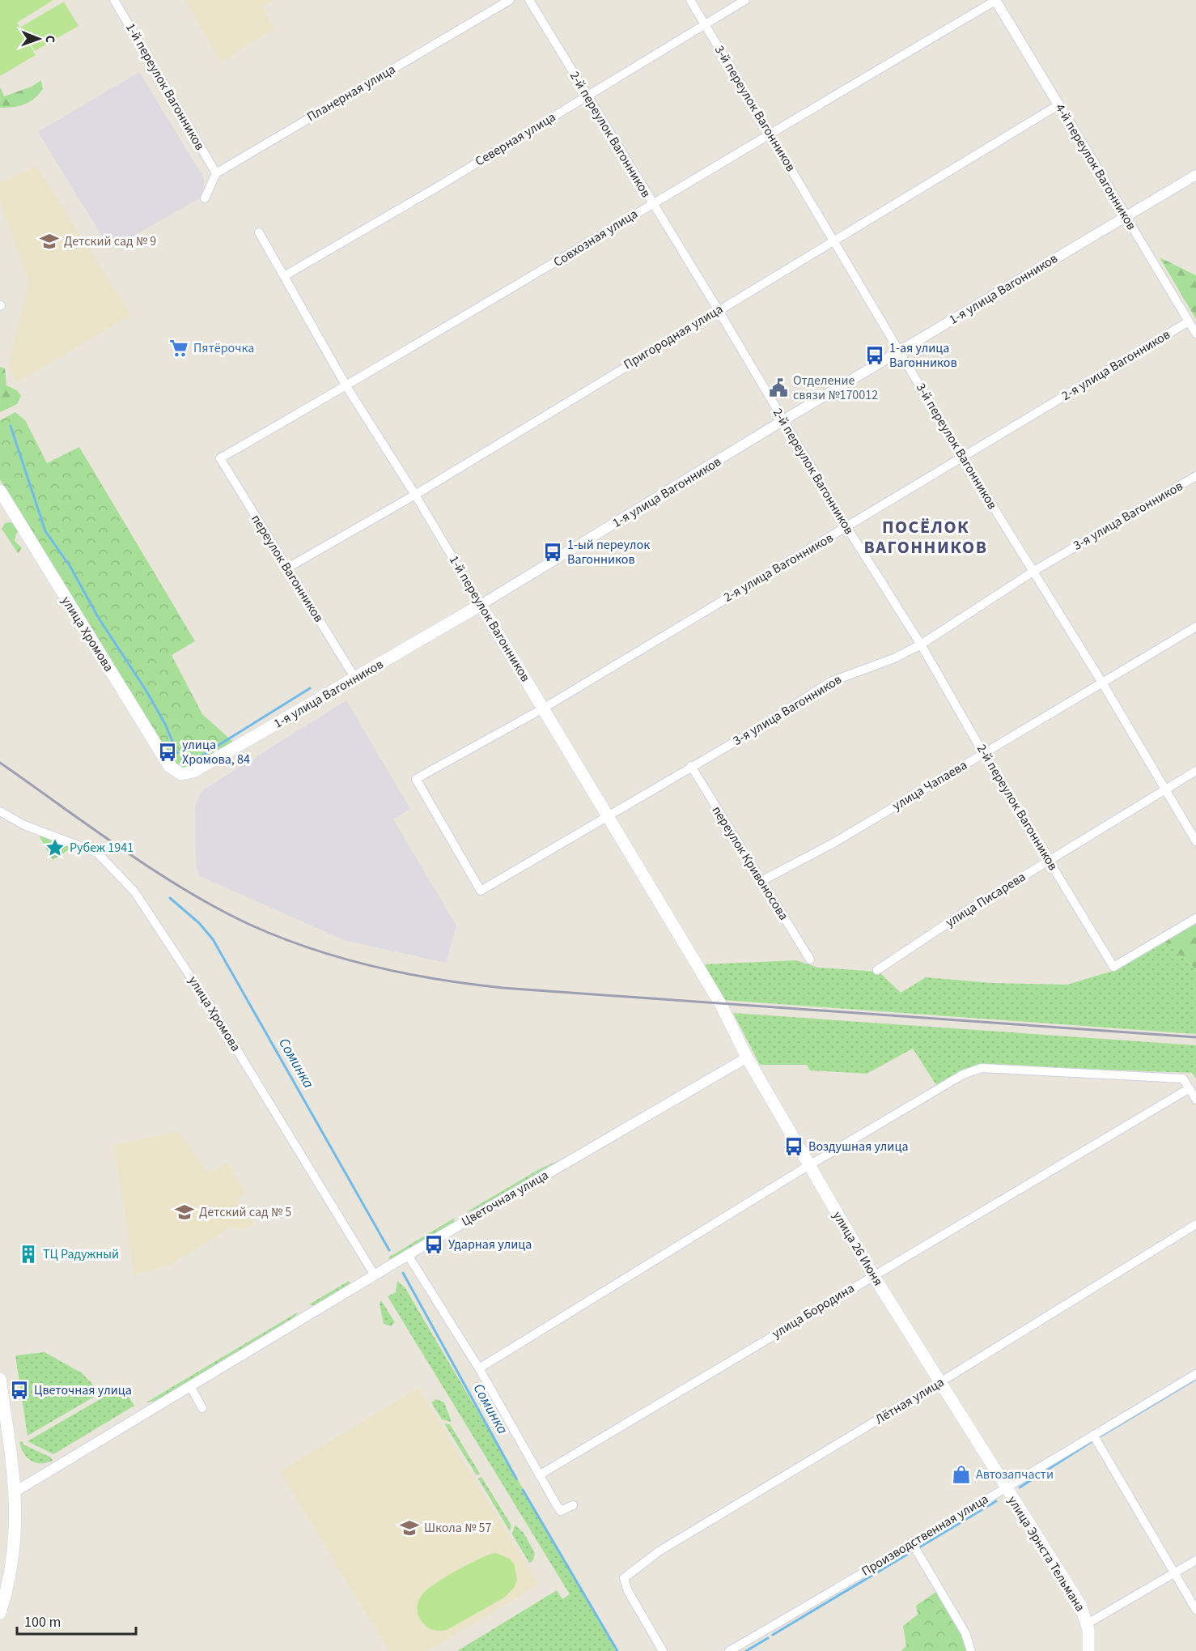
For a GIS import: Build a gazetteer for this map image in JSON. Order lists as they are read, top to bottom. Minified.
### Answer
{"streets":{"main road":["1-й переулок Вагонников","1-я улица Вагонников","улица Хромова","улица 26 Июня","улица Эрнста Тельмана"],"street":["Планерная улица","3-й переулок Вагонников","2-й переулок Вагонников","Северная улица","4-й переулок Вагонников","Совхозная улица","Пригородная улица","2-я улица Вагонников","3-я улица Вагонников","переулок Вагонников","улица Чапаева","переулок Кривоносова","улица Писарева","Цветочная улица","улица Бородина","Лётная улица","Производственная улица"]},"crossings":[["1-й переулок Вагонников","Планерная улица"],["1-й переулок Вагонников","Северная улица"],["1-й переулок Вагонников","Совхозная улица"],["1-й переулок Вагонников","1-я улица Вагонников"],["1-й переулок Вагонников","Пригородная улица"],["1-й переулок Вагонников","2-я улица Вагонников"],["1-й переулок Вагонников","3-я улица Вагонников"],["1-й переулок Вагонников","улица 26 Июня"],["3-й переулок Вагонников","Северная улица"],["3-й переулок Вагонников","Совхозная улица"],["3-й переулок Вагонников","1-я улица Вагонников"],["3-й переулок Вагонников","Пригородная улица"],["3-й переулок Вагонников","2-я улица Вагонников"],["3-й переулок Вагонников","3-я улица Вагонников"],["3-й переулок Вагонников","улица Чапаева"],["3-й переулок Вагонников","улица Писарева"],["2-й переулок Вагонников","Северная улица"],["2-й переулок Вагонников","Совхозная улица"],["2-й переулок Вагонников","1-я улица Вагонников"],["2-й переулок Вагонников","Пригородная улица"],["2-й переулок Вагонников","2-я улица Вагонников"],["2-й переулок Вагонников","3-я улица Вагонников"],["2-й переулок Вагонников","улица Чапаева"],["2-й переулок Вагонников","улица Писарева"],["4-й переулок Вагонников","Совхозная улица"],["4-й переулок Вагонников","1-я улица Вагонников"],["4-й переулок Вагонников","Пригородная улица"],["4-й переулок Вагонников","2-я улица Вагонников"],["Совхозная улица","переулок Вагонников"],["1-я улица Вагонников","переулок Вагонников"],["1-я улица Вагонников","улица Хромова"],["Пригородная улица","переулок Вагонников"],["2-я улица Вагонников","3-я улица Вагонников"],["3-я улица Вагонников","переулок Кривоносова"],["улица Хромова","Цветочная улица"],["улица Чапаева","переулок Кривоносова"],["Цветочная улица","улица 26 Июня"],["улица 26 Июня","улица Бородина"],["улица 26 Июня","Лётная улица"],["улица 26 Июня","Производственная улица"],["улица 26 Июня","улица Эрнста Тельмана"],["Производственная улица","улица Эрнста Тельмана"]],"districts":["ПОСЁЛОК ВАГОННИКОВ"],"water":["Соминка"],"places":{"school or university":["Детский сад № 9","Детский сад № 5","Школа № 57"],"supermarket":["Пятёрочка"],"bus stop":["1-ая улица Вагонников","1-ый переулок Вагонников","улица Хромова, 84","Воздушная улица","Ударная улица","Цветочная улица"],"public building":["Отделение связи №170012"],"place":["Рубеж 1941"],"building":["ТЦ Радужный"],"shop":["Автозапчасти"]},"scale_bar":"100 m","north":"right"}
